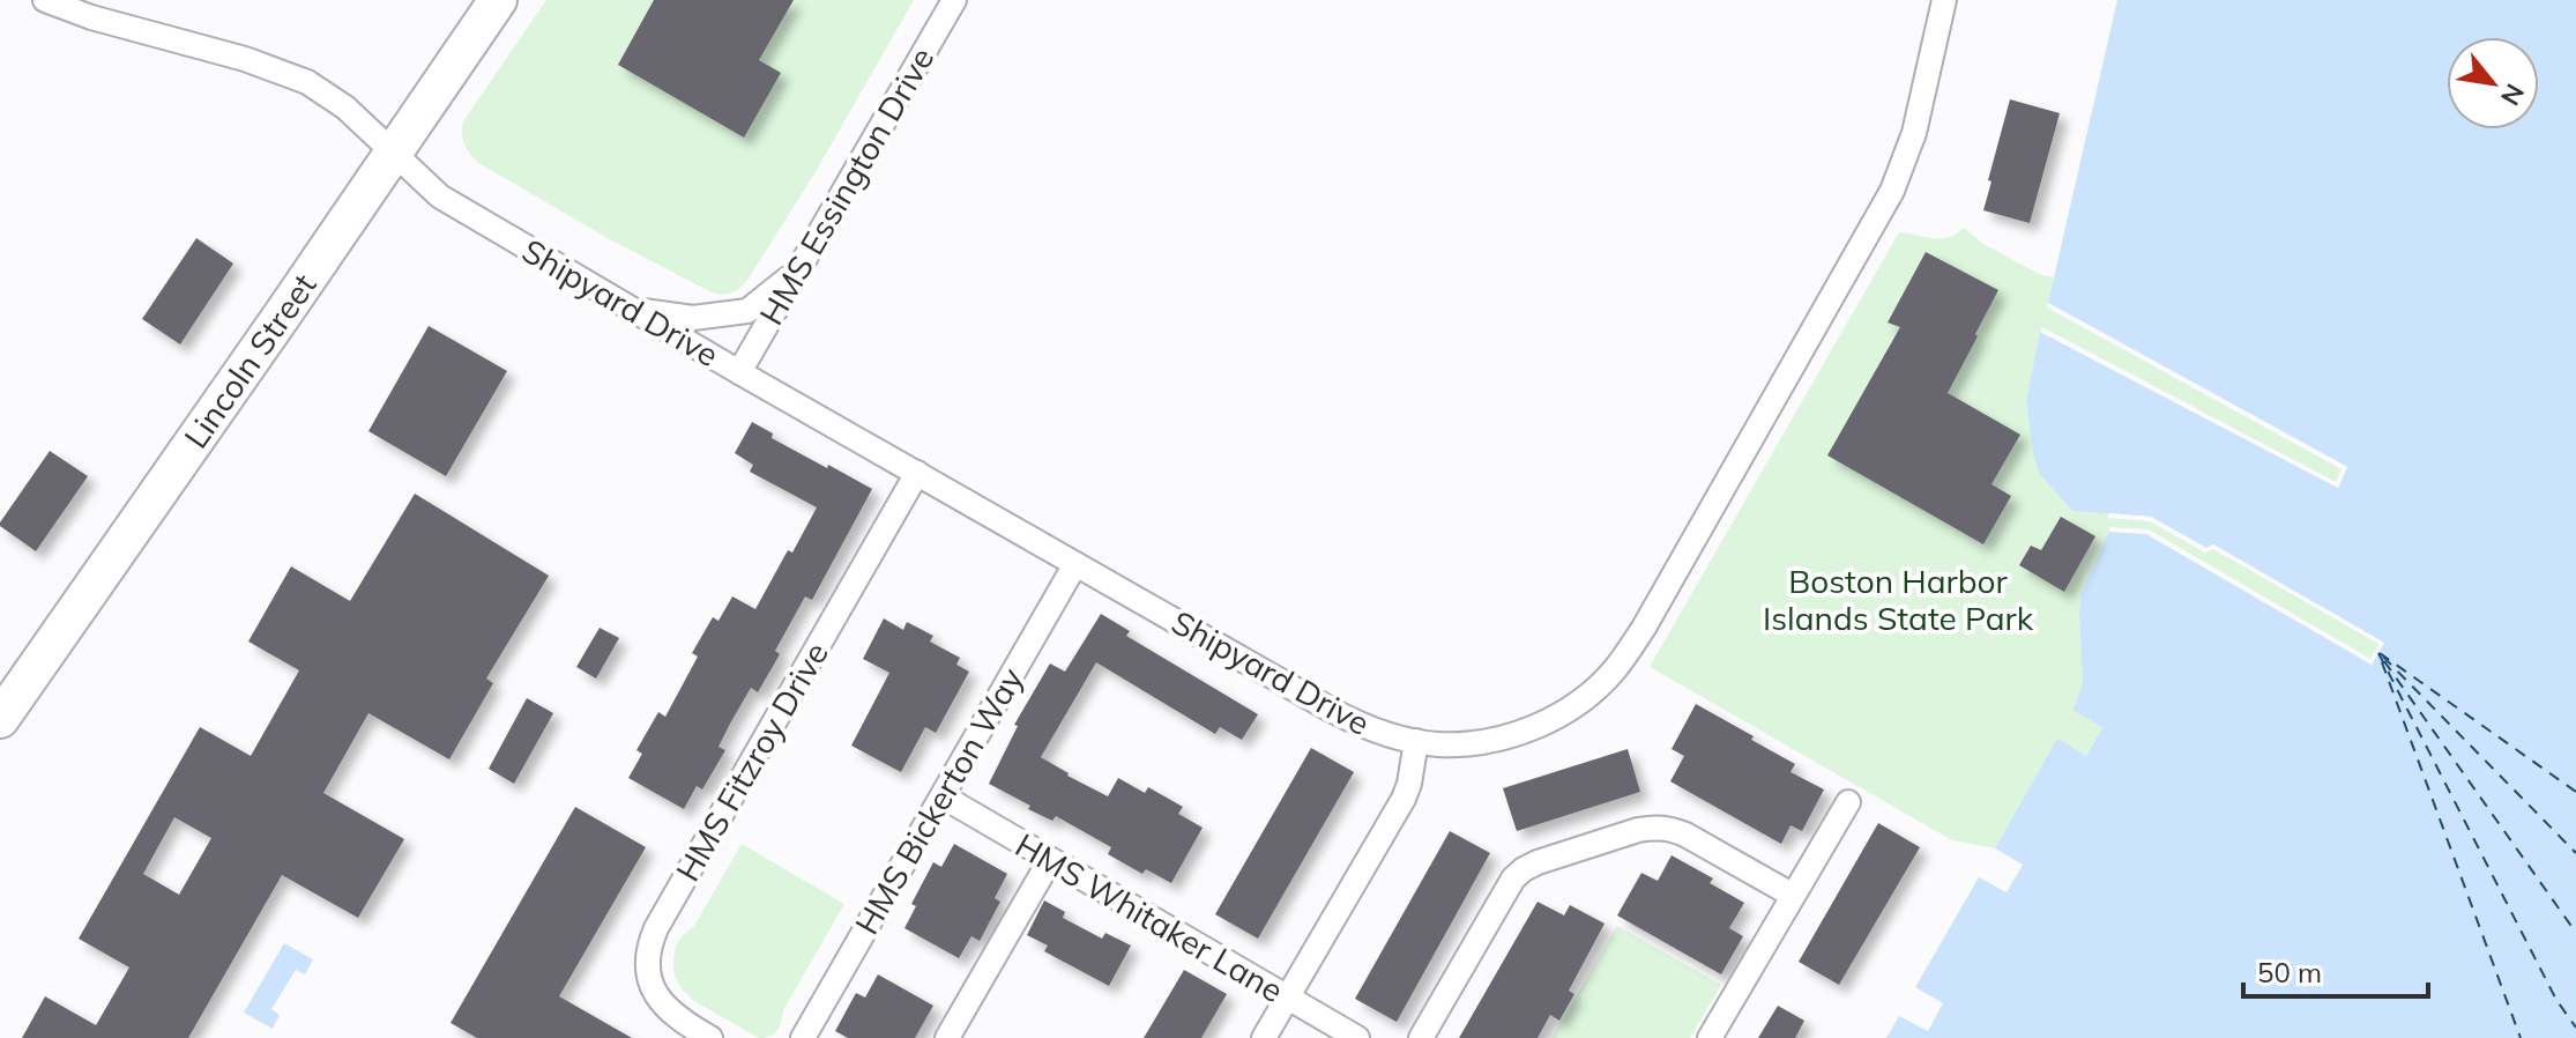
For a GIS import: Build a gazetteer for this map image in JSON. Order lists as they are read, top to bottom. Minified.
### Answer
{"streets":{"main road":["Lincoln Street"],"street":["HMS Essington Drive","Shipyard Drive","HMS Fitzroy Drive","HMS Bickerton Way","HMS Whitaker Lane"]},"crossings":[["HMS Essington Drive","Shipyard Drive"],["Shipyard Drive","Lincoln Street"],["Shipyard Drive","HMS Fitzroy Drive"],["Shipyard Drive","HMS Bickerton Way"],["HMS Bickerton Way","HMS Whitaker Lane"]],"parks":["Boston Harbor Islands State Park"],"scale_bar":"50 m","north":"bottom right"}
